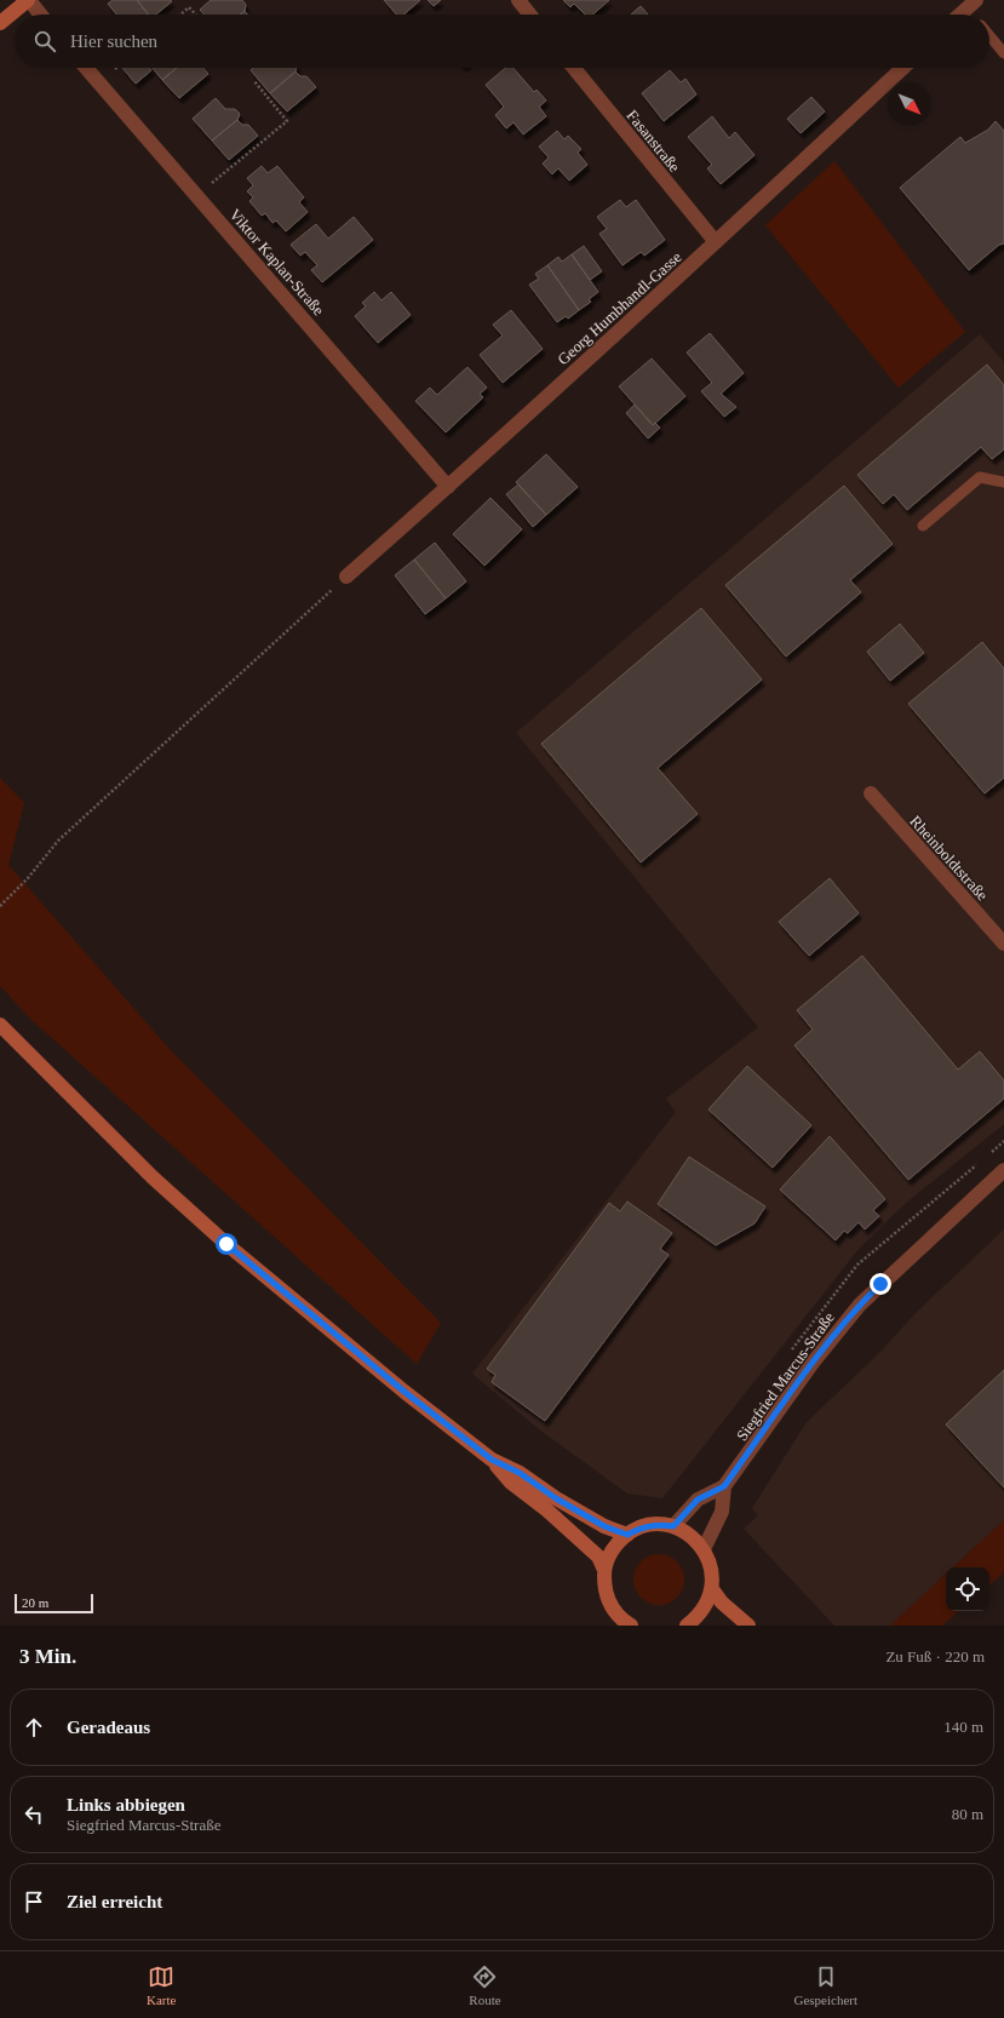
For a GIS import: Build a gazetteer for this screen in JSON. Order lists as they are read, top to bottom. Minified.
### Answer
{"streets":{"street":["Fasanstraße","Viktor Kaplan-Straße","Georg Humbhandl-Gasse","Rheinboldtstraße","Siegfried Marcus-Straße"]},"crossings":[["Fasanstraße","Georg Humbhandl-Gasse"],["Viktor Kaplan-Straße","Georg Humbhandl-Gasse"]],"scale_bar":"20 m","north":"bottom right","page":{"search":"Hier suchen","scale":"20 m","heading":["3 Min.","Zu Fuß · 220 m"],"list":[["Geradeaus","140 m"],["Links abbiegen","Siegfried Marcus-Straße","80 m"],"Ziel erreicht"],"nav":["Karte","Route","Gespeichert"]}}
